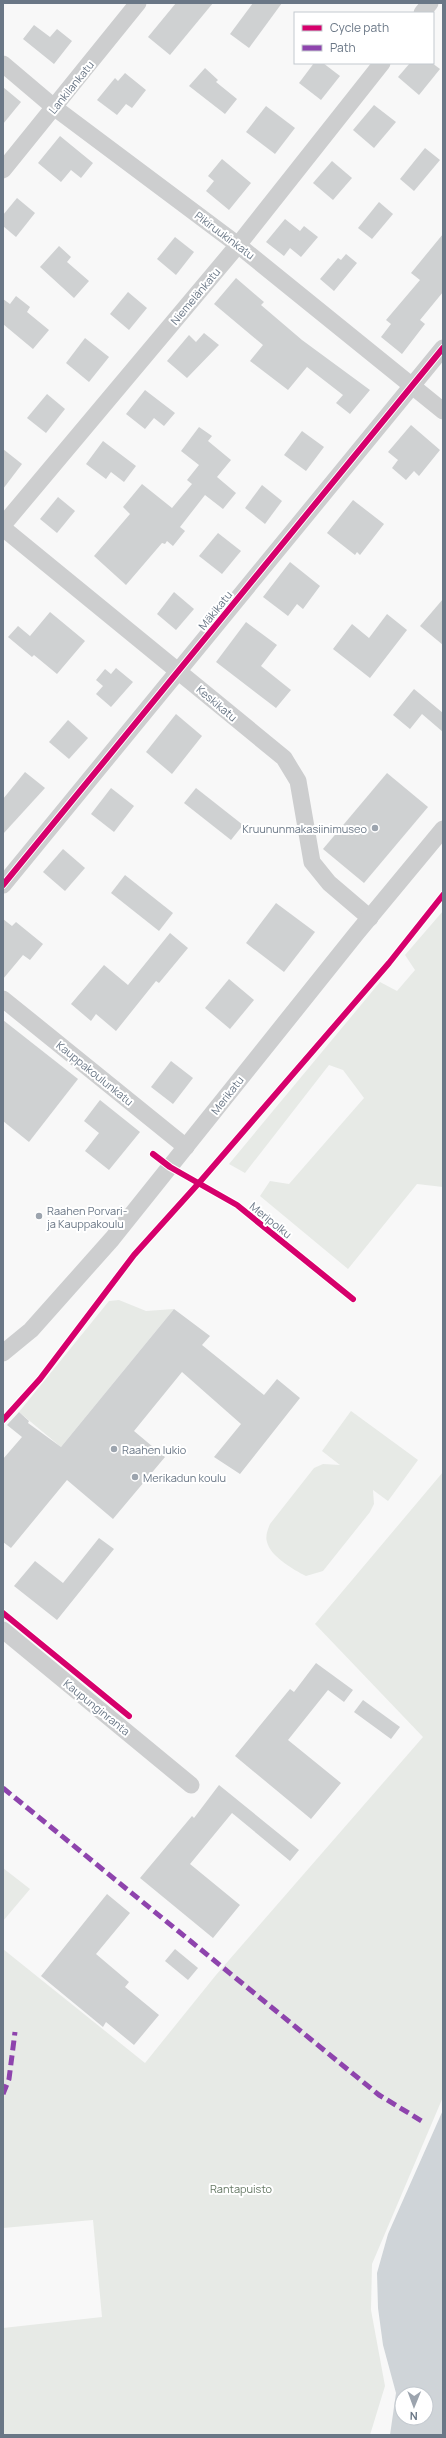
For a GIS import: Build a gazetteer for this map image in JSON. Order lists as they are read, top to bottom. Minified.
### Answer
{"streets":{"street":["Lankilankatu","Pikiruukinkatu","Niemelänkatu","Mäkikatu","Keskikatu","Kauppakoulunkatu","Merikatu","Kaupunginranta"],"cycle path":["Meripolku"]},"crossings":[["Lankilankatu","Pikiruukinkatu"],["Pikiruukinkatu","Niemelänkatu"],["Pikiruukinkatu","Mäkikatu"],["Mäkikatu","Keskikatu"],["Keskikatu","Merikatu"],["Kauppakoulunkatu","Merikatu"]],"parks":["Rantapuisto"],"places":["Kruununmakasiinimuseo","Raahen Porvari- ja Kauppakoulu","Raahen lukio","Merikadun koulu"],"legend":["Cycle path","Path"],"north":"bottom"}
